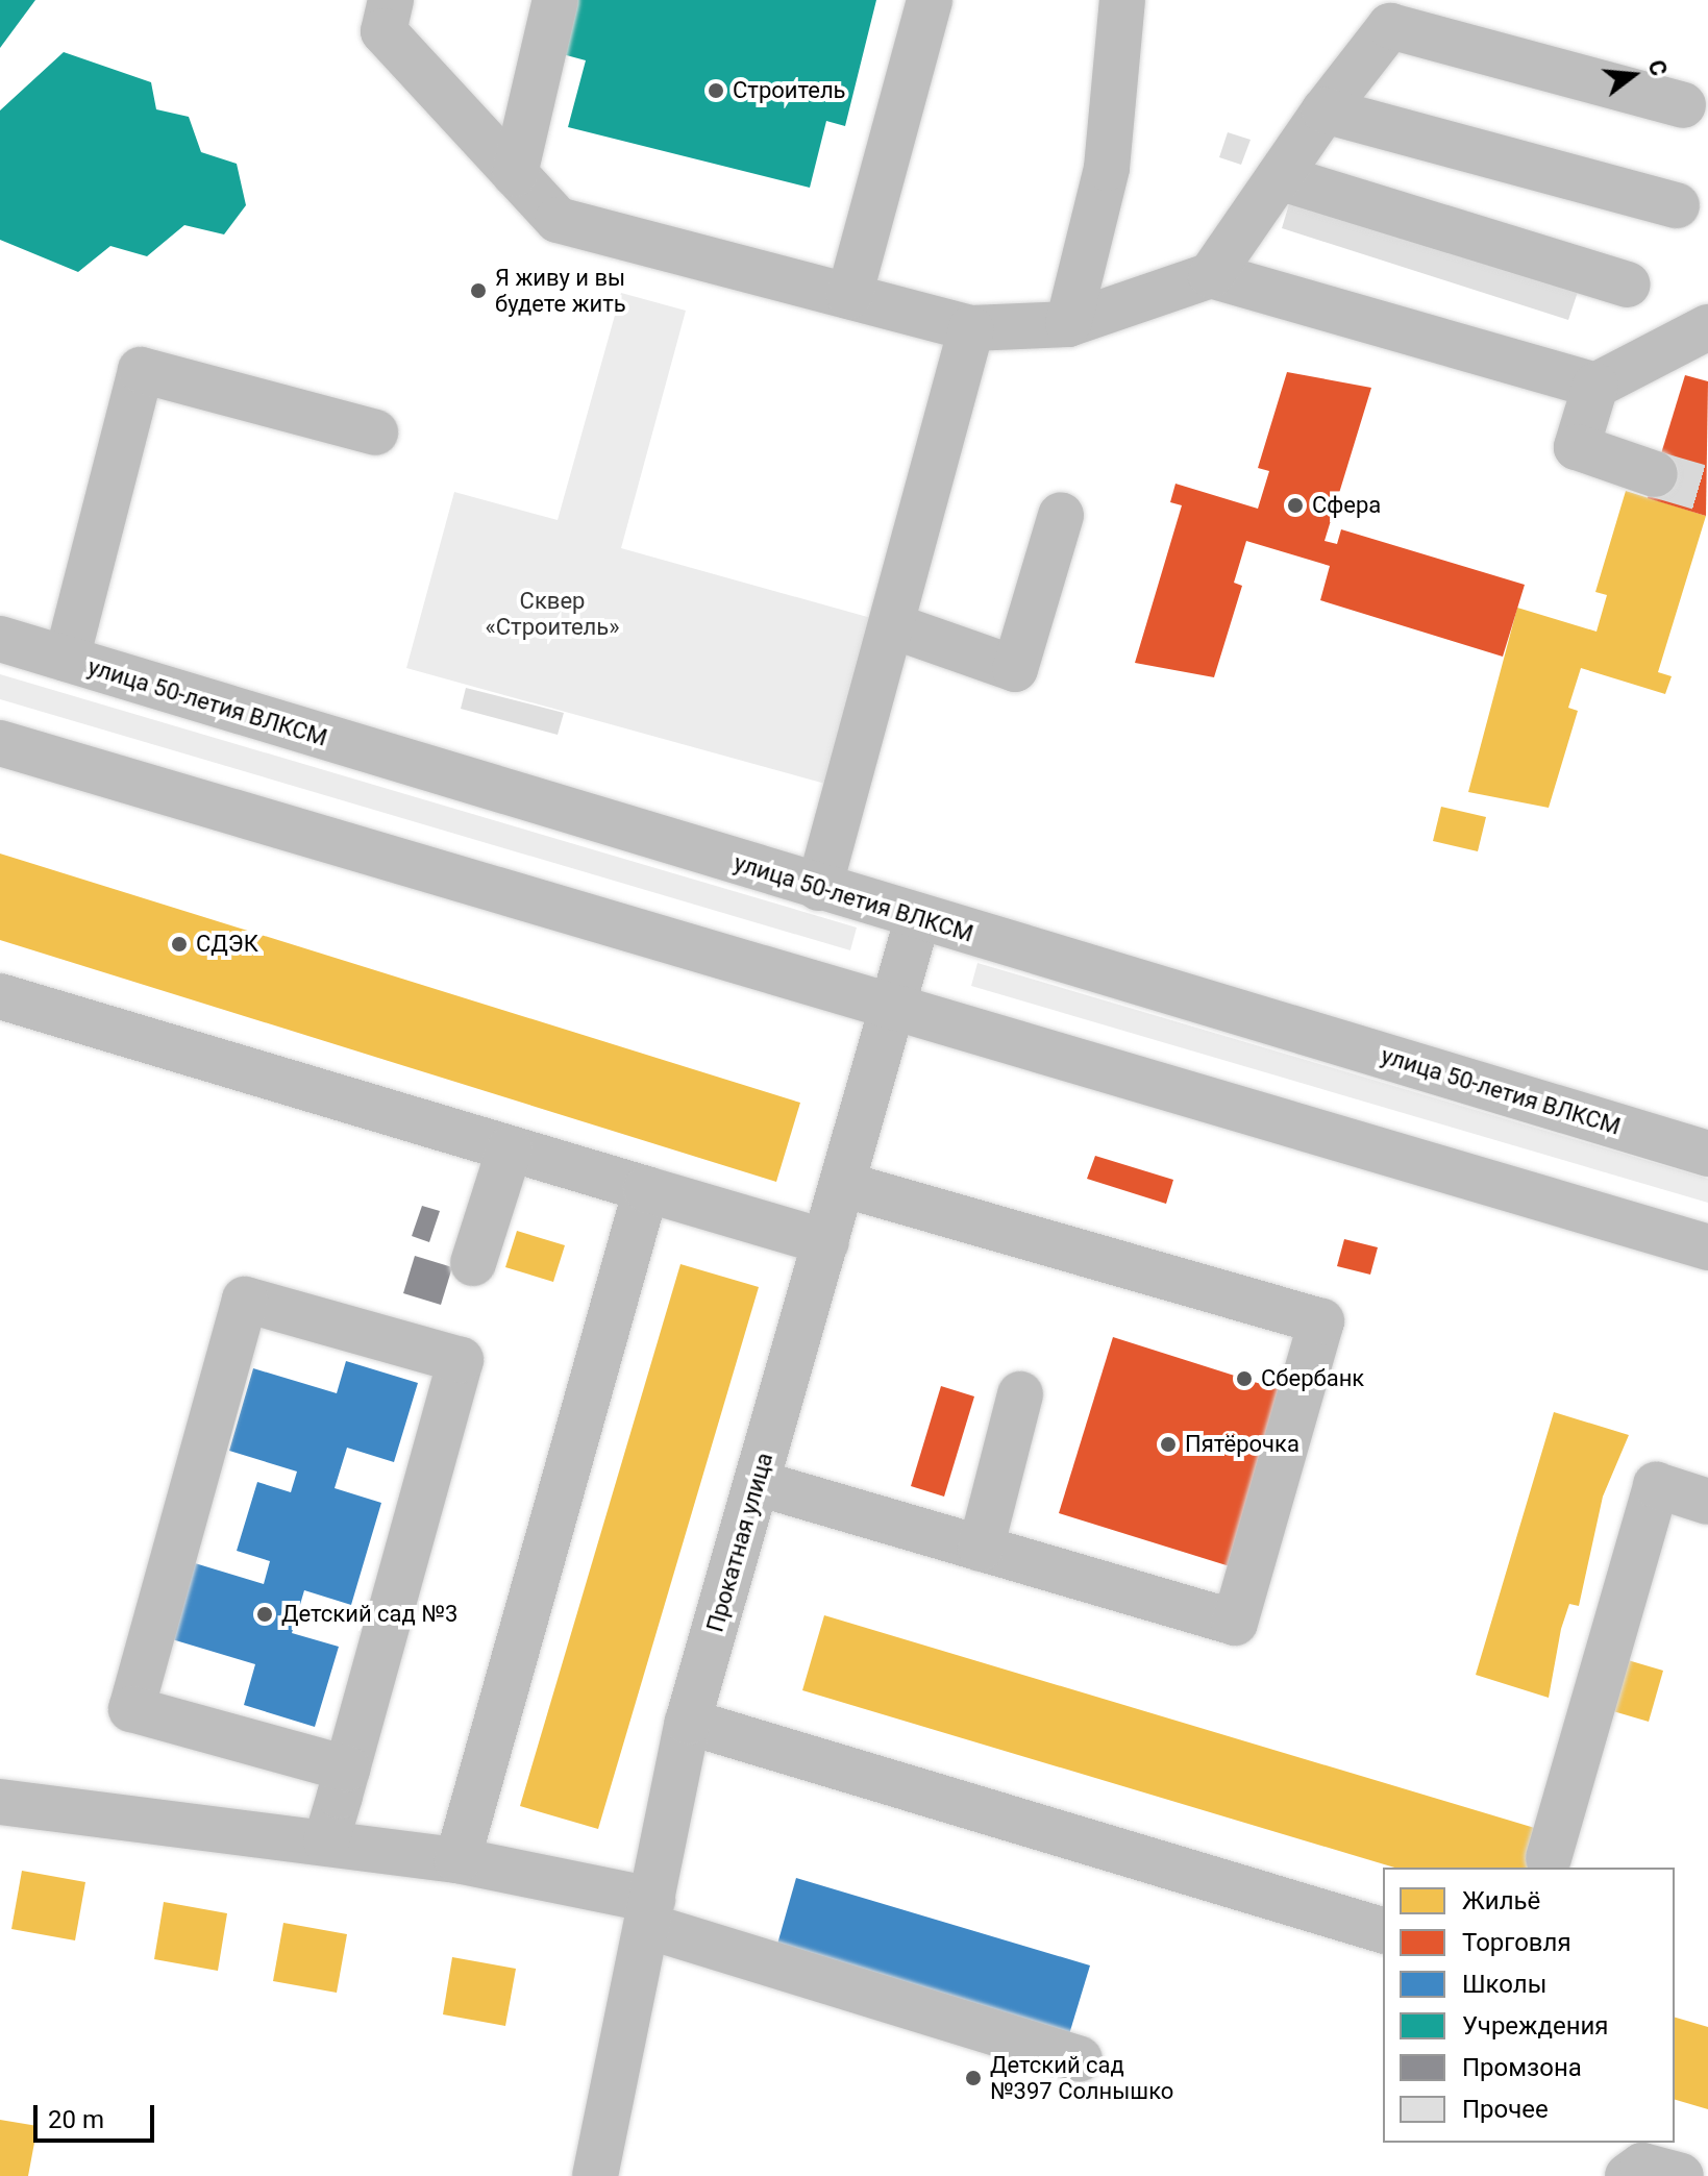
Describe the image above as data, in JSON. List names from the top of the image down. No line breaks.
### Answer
{"streets":{"main road":["улица 50-летия ВЛКСМ","Прокатная улица"]},"crossings":[["улица 50-летия ВЛКСМ","Прокатная улица"]],"parks":["Сквер «Cтроитель»"],"places":["Cтроитель","Я живу и вы будете жить","Сфера","СДЭК","Сбербанк","Пятёрочка","Детский сад №3","Детский сад №397 Солнышко"],"legend":["Жильё","Торговля","Школы","Учреждения","Промзона","Прочее"],"scale_bar":"20 m","north":"right"}
